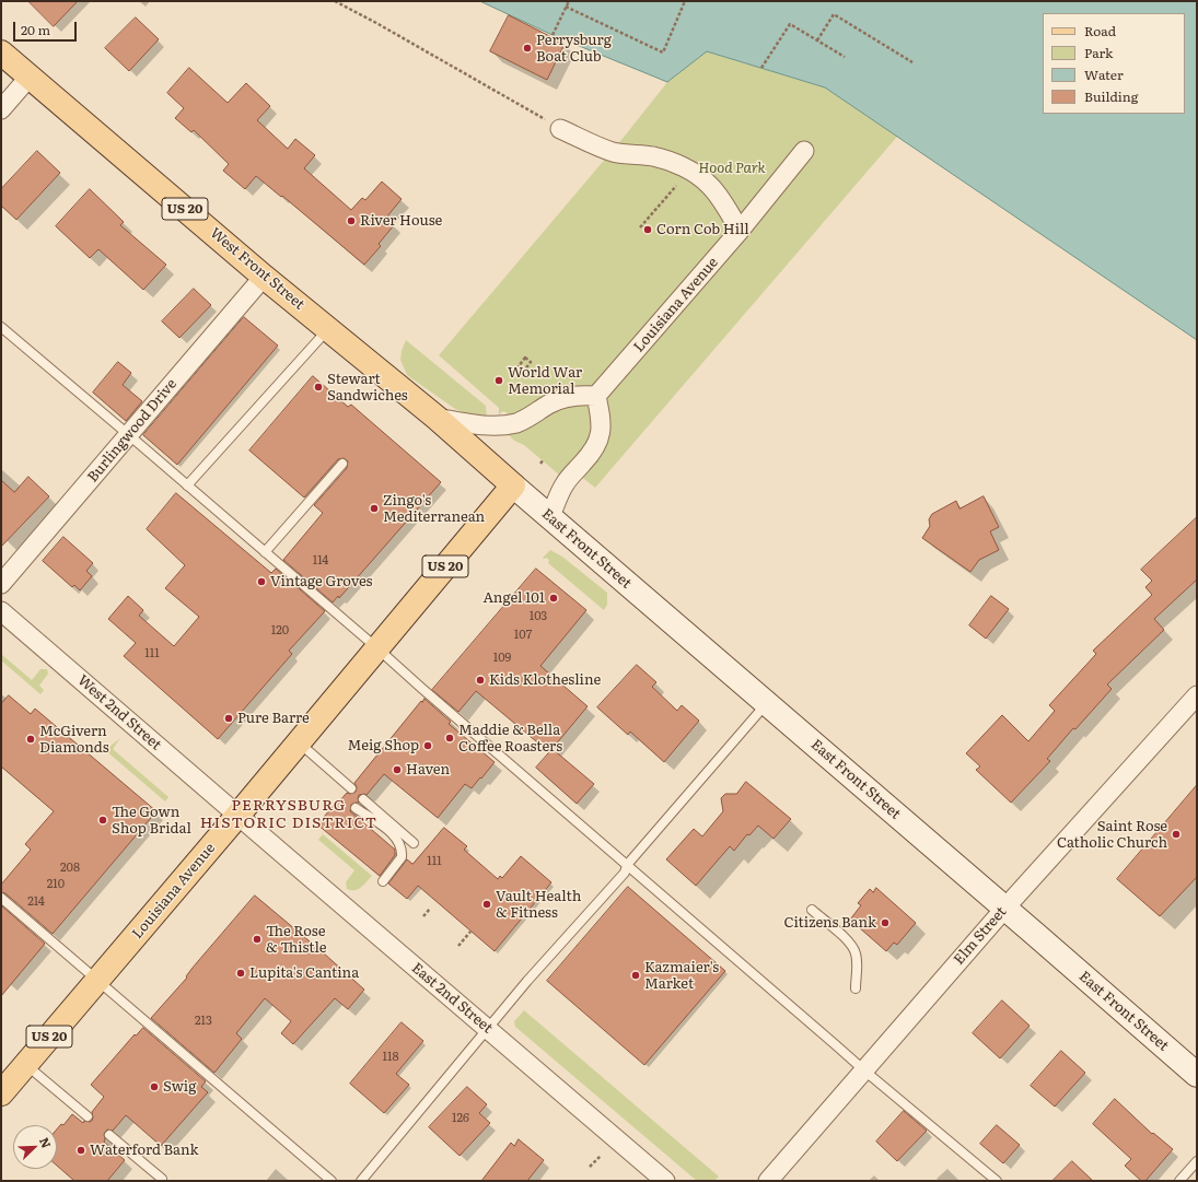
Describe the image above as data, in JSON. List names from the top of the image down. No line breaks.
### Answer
{"streets":{"main road":["US 20","West Front Street","Louisiana Avenue","East Front Street"],"street":["Burlingwood Drive","West 2nd Street","Elm Street","East 2nd Street"]},"crossings":[["West Front Street","Louisiana Avenue"],["West Front Street","Burlingwood Drive"],["West Front Street","East Front Street"],["Louisiana Avenue","East Front Street"],["Louisiana Avenue","West 2nd Street"],["Louisiana Avenue","East 2nd Street"],["East Front Street","Elm Street"],["West 2nd Street","East 2nd Street"]],"districts":["PERRYSBURG HISTORIC DISTRICT"],"parks":["Hood Park"],"places":["Perrysburg Boat Club","River House","Corn Cob Hill","World War Memorial","Stewart Sandwiches","Zingo's Mediterranean","Vintage Groves","Angel 101","Kids Klothesline","Pure Barre","Maddie & Bella Coffee Roasters","McGivern Diamonds","Meig Shop","Haven","The Gown Shop Bridal","Saint Rose Catholic Church","Vault Health & Fitness","Citizens Bank","The Rose & Thistle","Lupita's Cantina","Kazmaier's Market","Swig","Waterford Bank"],"house_numbers":["114","103","120","107","111","109","111","208","210","214","213","118","126"],"legend":["Road","Park","Water","Building"],"scale_bar":"20 m","north":"top right"}
